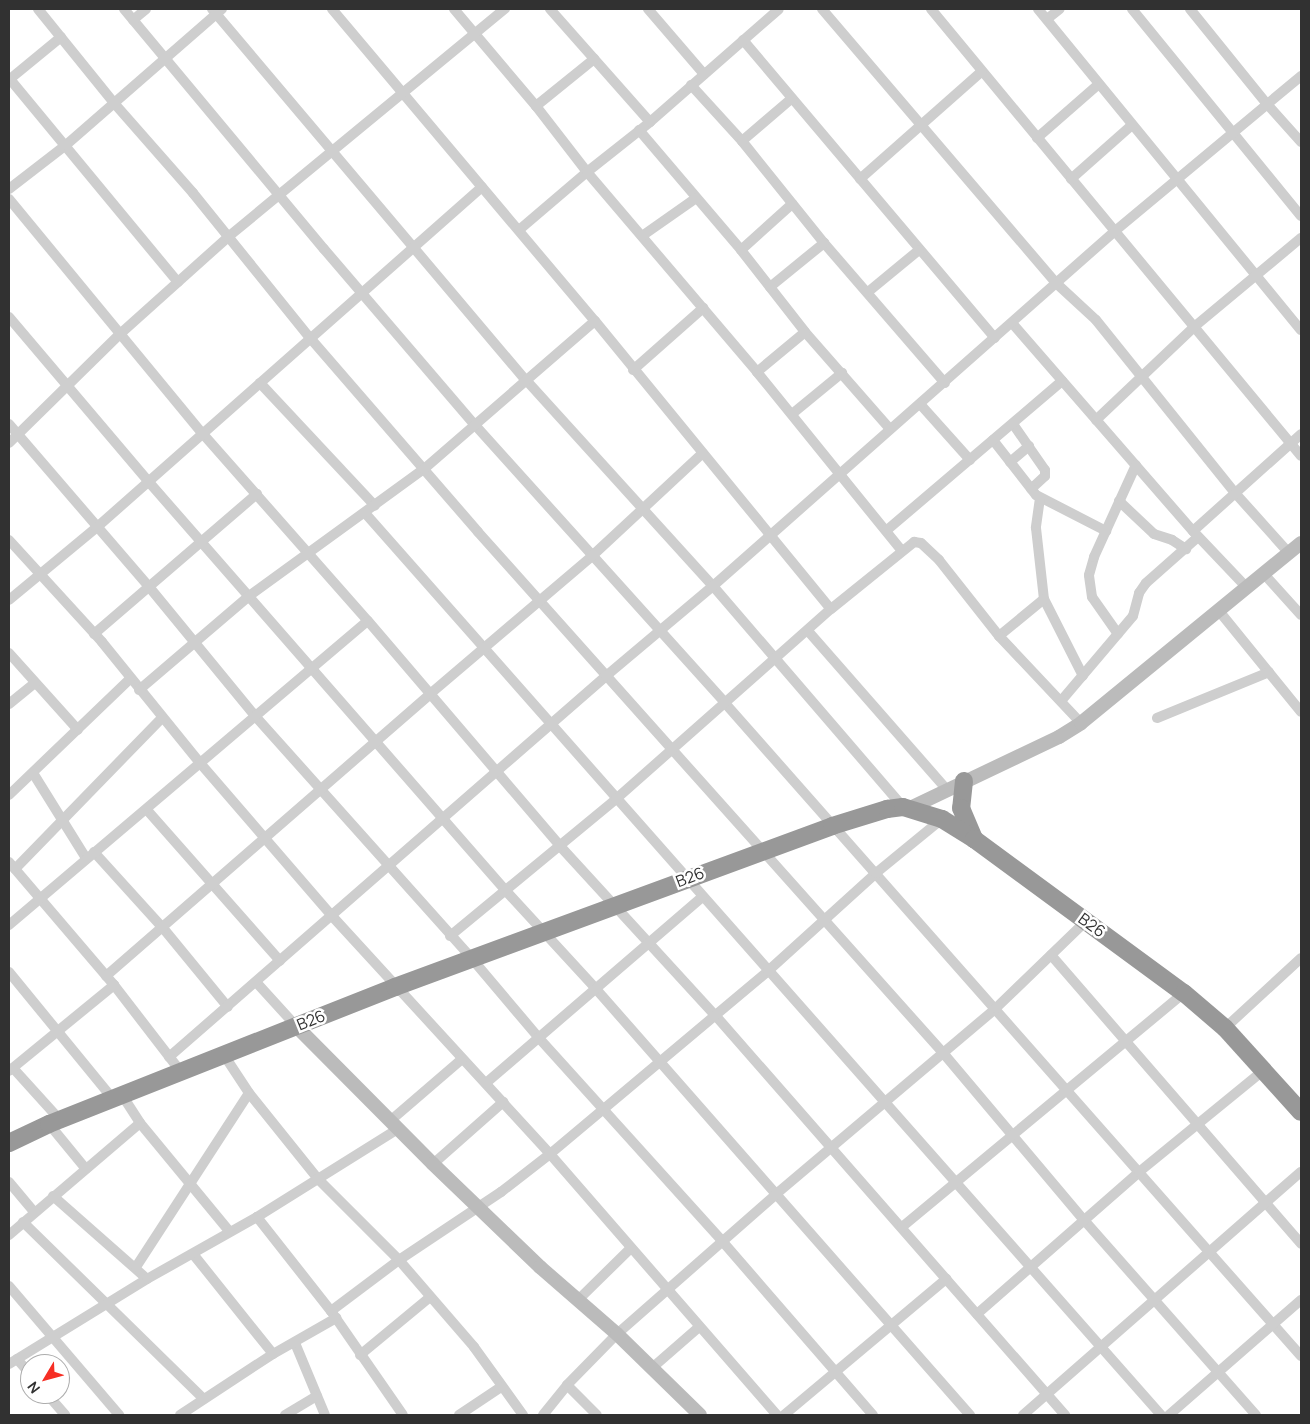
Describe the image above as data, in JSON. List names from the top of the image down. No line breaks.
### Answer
{"streets":{"highway":["B26"]},"north":"bottom left"}
